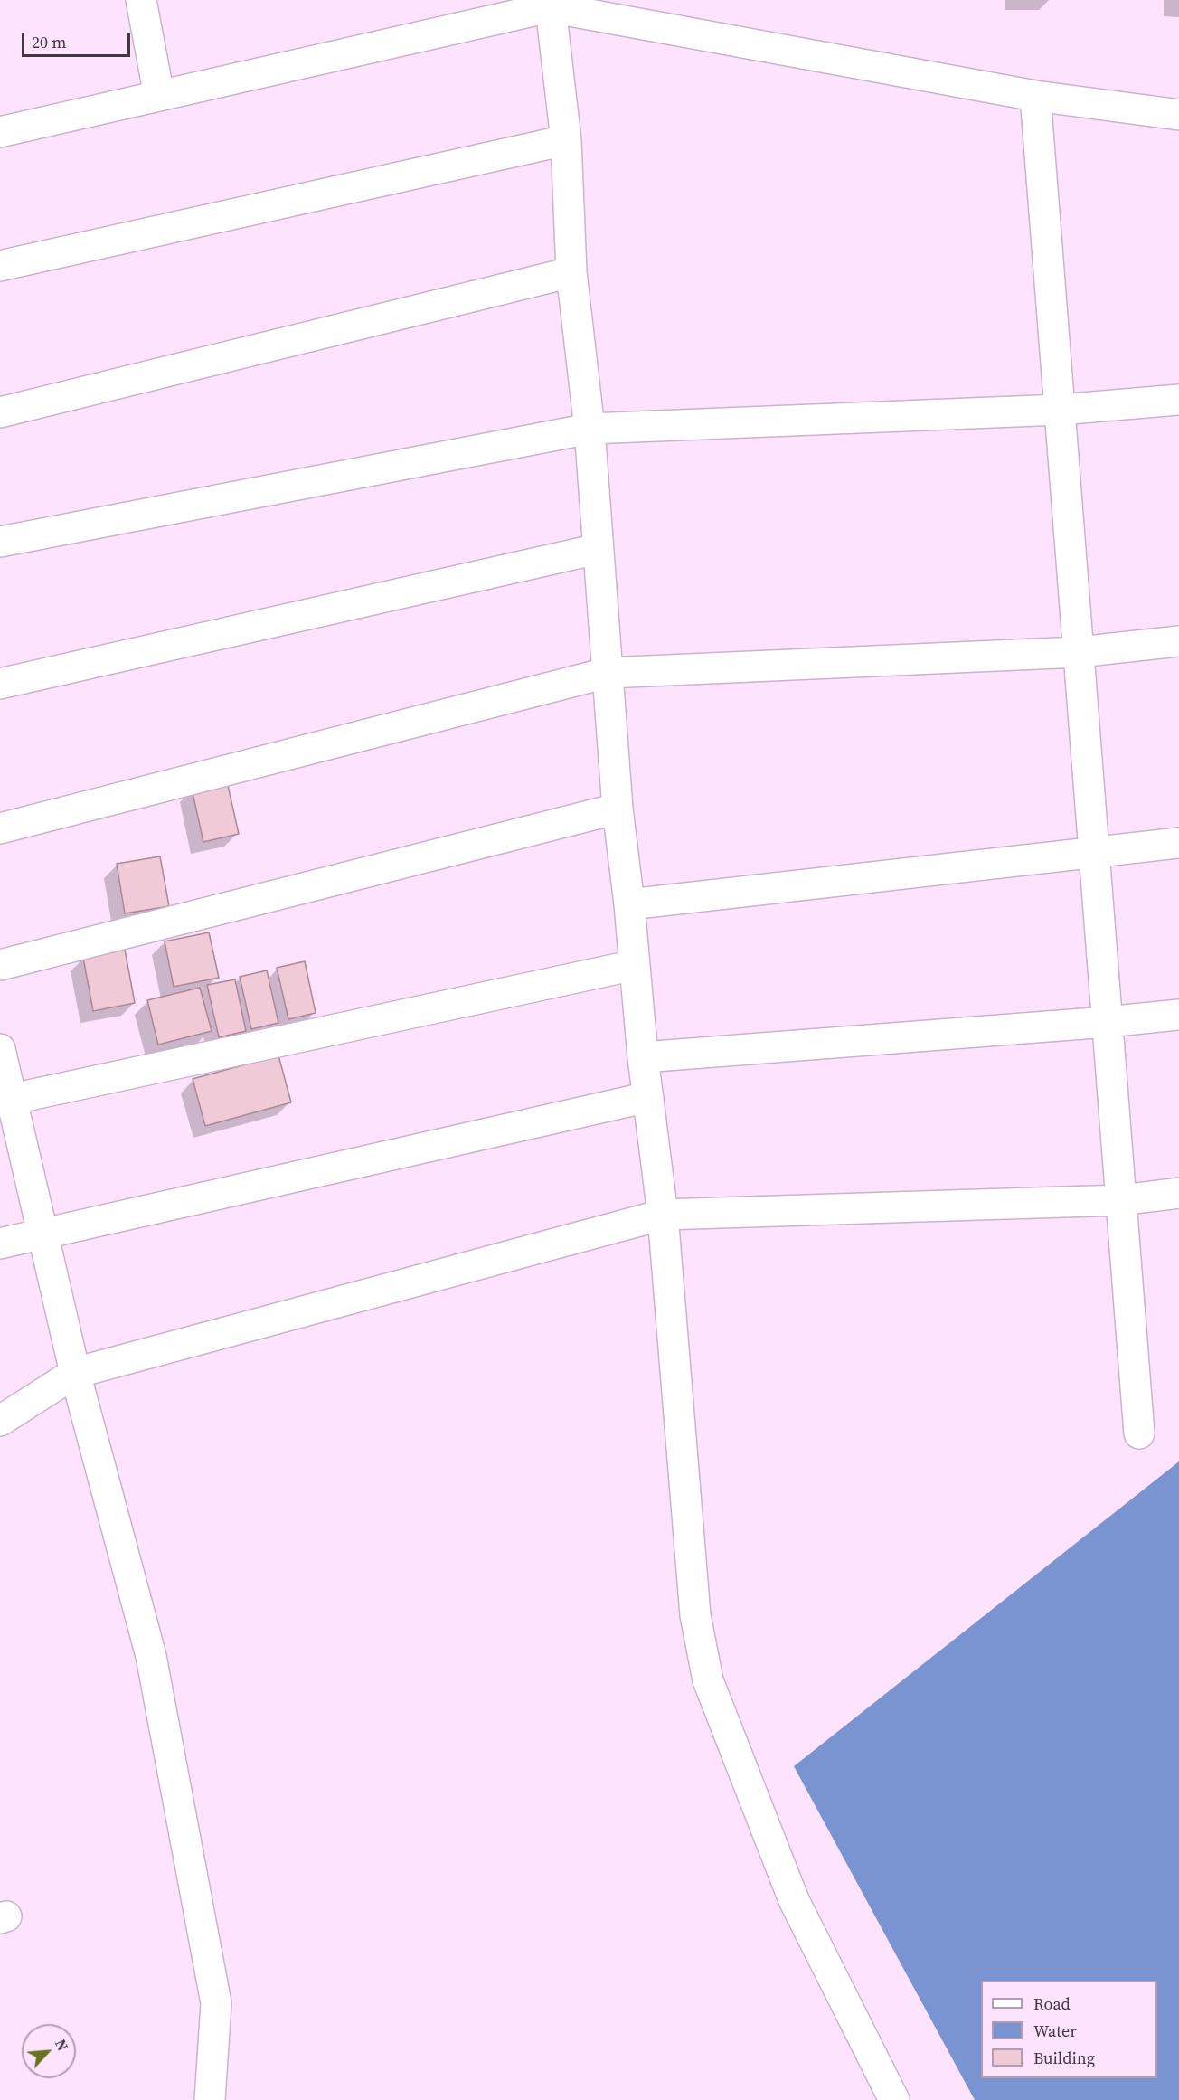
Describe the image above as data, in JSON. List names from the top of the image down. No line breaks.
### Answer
{"legend":["Road","Water","Building"],"scale_bar":"20 m","north":"top right"}
